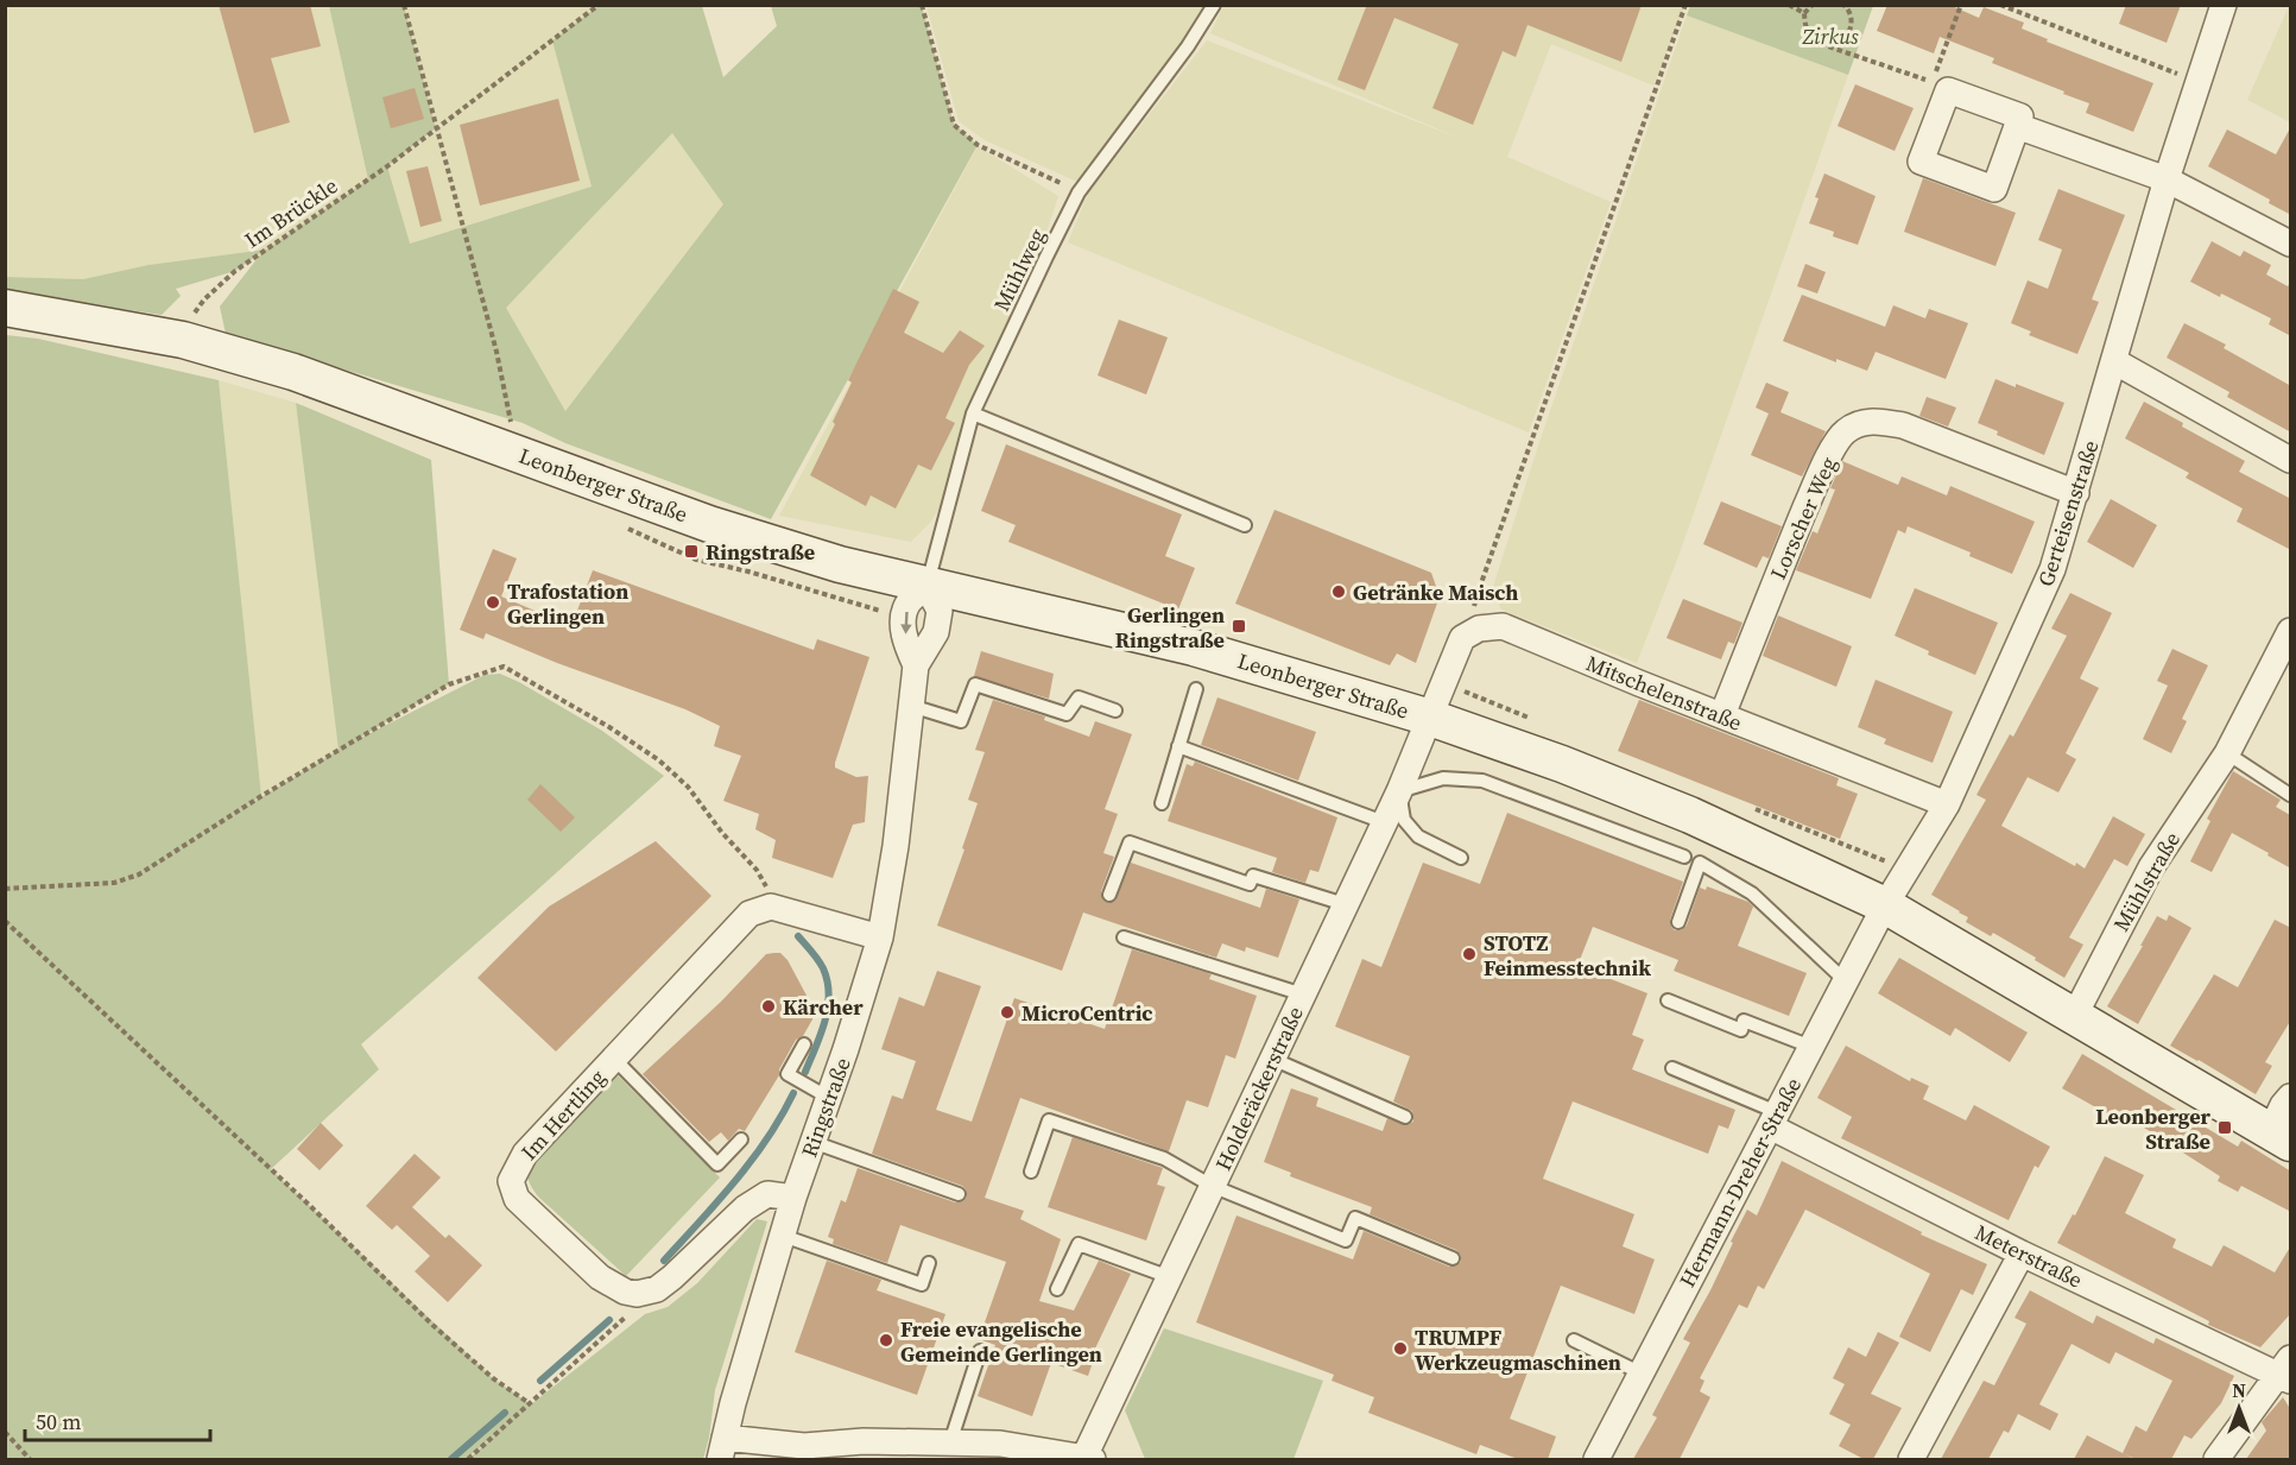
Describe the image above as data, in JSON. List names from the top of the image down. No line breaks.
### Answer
{"streets":{"main road":["Leonberger Straße"],"street":["Gerteisenstraße","Lorscher Weg","Mitschelenstraße","Mühlstraße","Holderäckerstraße","Ringstraße","Im Hertling","Hermann-Dreher-Straße","Meterstraße"],"lane":["Mühlweg"],"path":["Im Brückle"]},"crossings":[["Im Brückle","Leonberger Straße"],["Mühlweg","Leonberger Straße"],["Mühlweg","Ringstraße"],["Leonberger Straße","Gerteisenstraße"],["Leonberger Straße","Mitschelenstraße"],["Leonberger Straße","Mühlstraße"],["Leonberger Straße","Holderäckerstraße"],["Leonberger Straße","Ringstraße"],["Leonberger Straße","Hermann-Dreher-Straße"],["Gerteisenstraße","Lorscher Weg"],["Gerteisenstraße","Mitschelenstraße"],["Gerteisenstraße","Hermann-Dreher-Straße"],["Lorscher Weg","Mitschelenstraße"],["Mitschelenstraße","Holderäckerstraße"],["Hermann-Dreher-Straße","Meterstraße"]],"parks":["Zirkus"],"places":{"transit":["Ringstraße","Gerlingen Ringstraße","Leonberger Straße"],"other":["Getränke Maisch","Trafostation Gerlingen","STOTZ Feinmesstechnik","Kärcher","MicroCentric","Freie evangelische Gemeinde Gerlingen","TRUMPF Werkzeugmaschinen"]},"scale_bar":"50 m","north":"top"}
